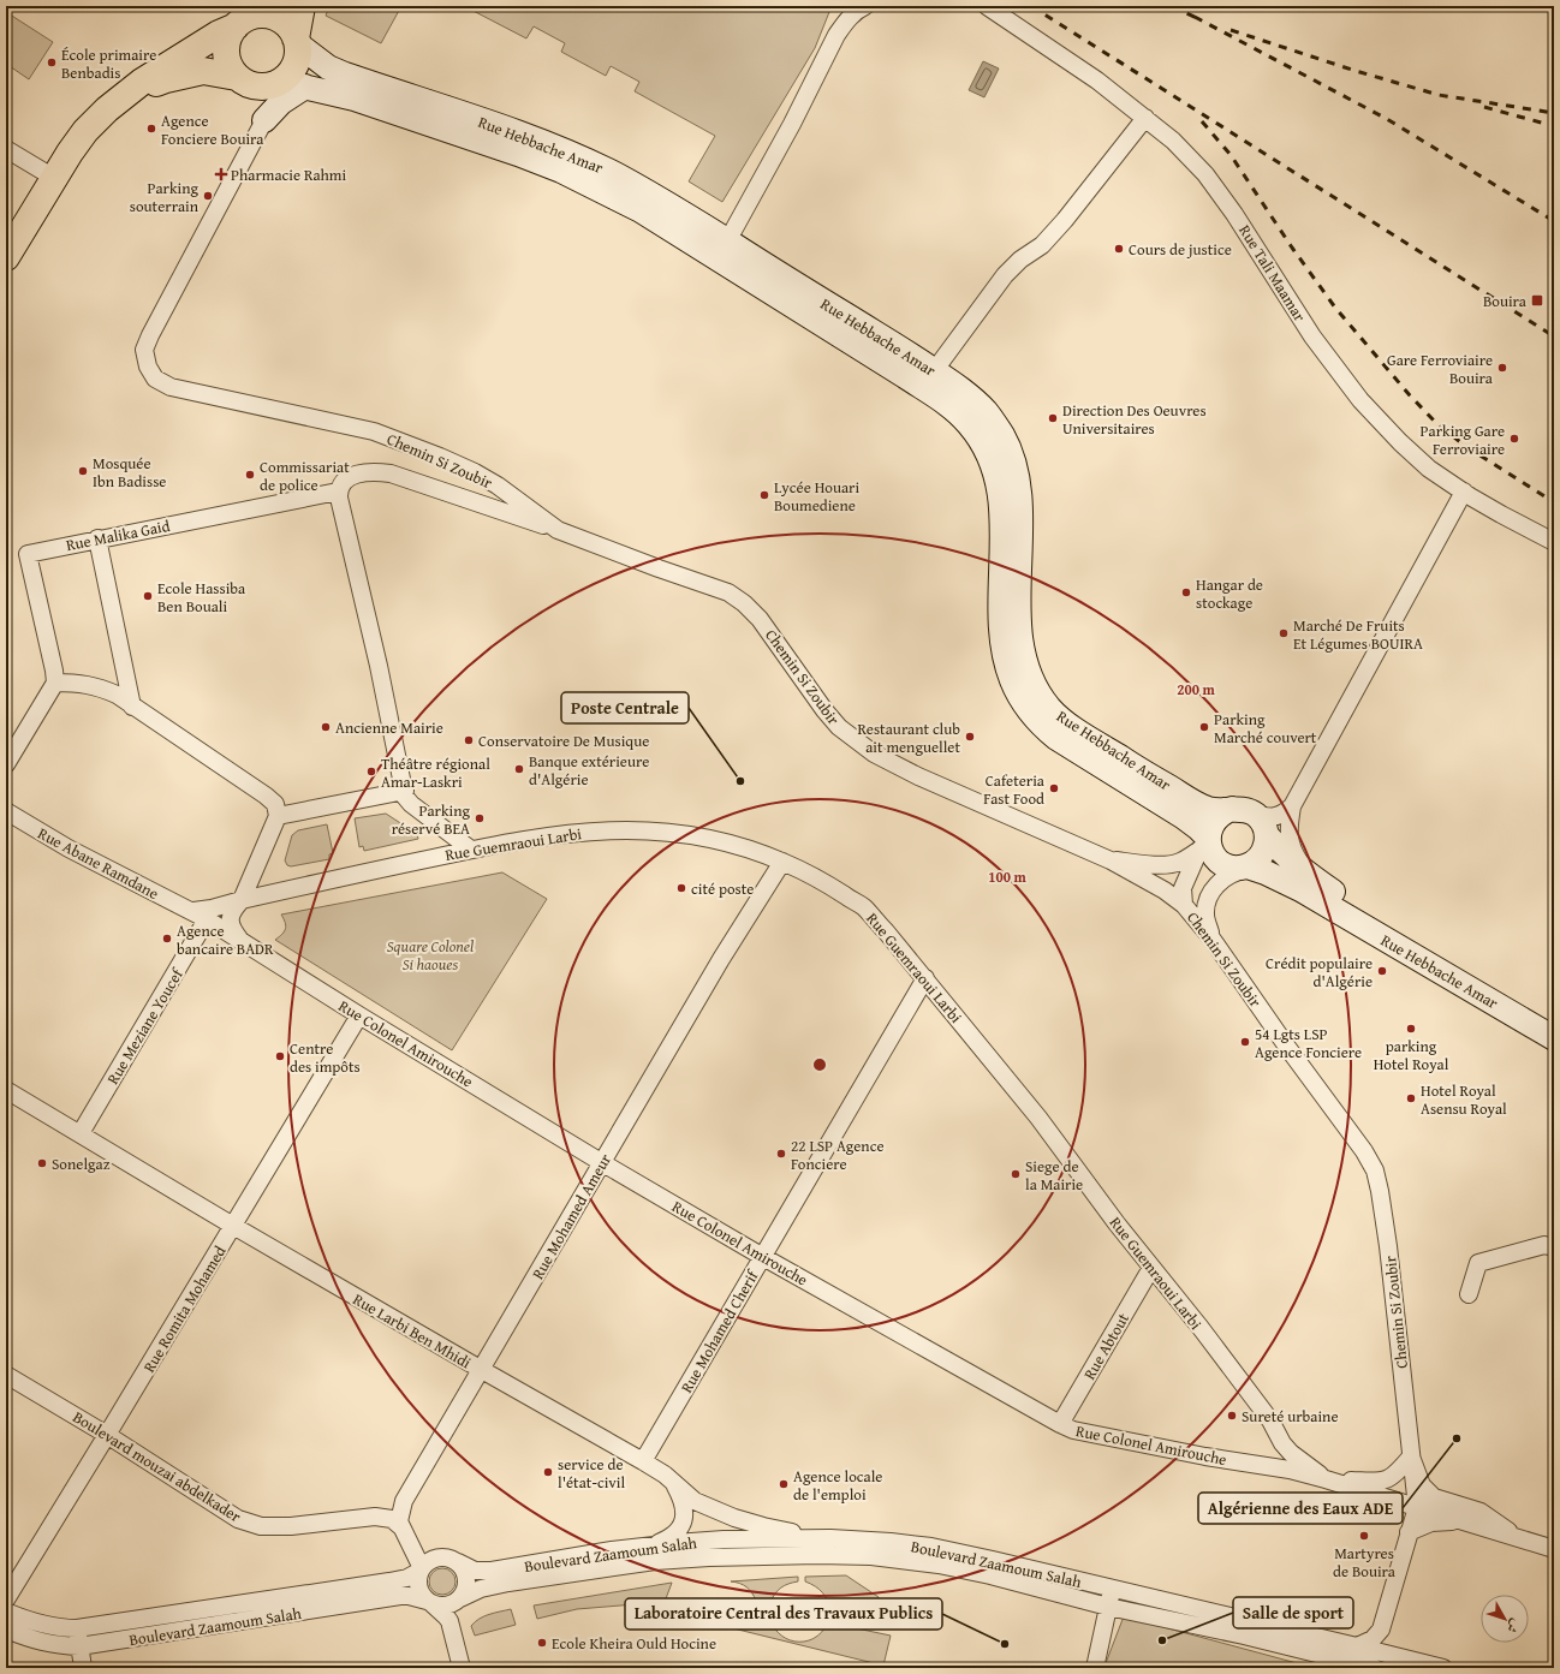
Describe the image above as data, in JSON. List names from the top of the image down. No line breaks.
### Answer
{"streets":{"main road":["Rue Hebbache Amar"],"street":["Rue Tali Maamar","Chemin Si Zoubir","Rue Malika Gaid","Rue Guemraoui Larbi","Rue Abane Ramdane","Rue Meziane Youcef","Rue Colonel Amirouche","Rue Mohamed Ameur","Rue Romita Mohamed","Rue Larbi Ben Mhidi","Rue Mohamed Cherif","Rue Abtout","Boulevard mouzai abdelkader","Boulevard Zaamoum Salah"]},"crossings":[["Rue Guemraoui Larbi","Rue Abane Ramdane"],["Rue Guemraoui Larbi","Rue Meziane Youcef"],["Rue Guemraoui Larbi","Rue Colonel Amirouche"],["Rue Guemraoui Larbi","Rue Mohamed Ameur"],["Rue Guemraoui Larbi","Rue Mohamed Cherif"],["Rue Guemraoui Larbi","Rue Abtout"],["Rue Abane Ramdane","Rue Meziane Youcef"],["Rue Abane Ramdane","Rue Colonel Amirouche"],["Rue Meziane Youcef","Rue Colonel Amirouche"],["Rue Meziane Youcef","Rue Larbi Ben Mhidi"],["Rue Colonel Amirouche","Rue Mohamed Ameur"],["Rue Colonel Amirouche","Rue Romita Mohamed"],["Rue Colonel Amirouche","Rue Mohamed Cherif"],["Rue Colonel Amirouche","Rue Abtout"],["Rue Mohamed Ameur","Rue Larbi Ben Mhidi"],["Rue Mohamed Ameur","Boulevard mouzai abdelkader"],["Rue Romita Mohamed","Rue Larbi Ben Mhidi"],["Rue Romita Mohamed","Boulevard mouzai abdelkader"],["Rue Larbi Ben Mhidi","Rue Mohamed Cherif"],["Rue Larbi Ben Mhidi","Boulevard Zaamoum Salah"]],"parks":["Square Colonel Si haoues"],"places":{"other":["École primaire Benbadis","Agence Fonciere Bouira","Parking souterrain","Cours de justice","Gare Ferroviaire Bouira","Direction Des Oeuvres Universitaires","Parking Gare Ferroviaire","Mosquée Ibn Badisse","Commissariat de police","Lycée Houari Boumediene","Hangar de stockage","Ecole Hassiba Ben Bouali","Marché De Fruits Et Légumes BOUIRA","Ancienne Mairie","Parking Marché couvert","Restaurant club ait menguellet","Conservatoire De Musique","Banque extérieure d'Algérie","Théâtre régional Amar-Laskri","Poste Centrale","Cafeteria Fast Food","Parking réservé BEA","cité poste","Agence bancaire BADR","Crédit populaire d'Algérie","parking Hotel Royal","54 Lgts LSP Agence Fonciere","Centre des impôts","Hotel Royal Asensu Royal","22 LSP Agence Fonciere","Sonelgaz","Siege de la Mairie","Sureté urbaine","Algérienne des Eaux ADE","service de l'état-civil","Agence locale de l'emploi","Martyres de Bouira","Salle de sport","Ecole Kheira Ould Hocine","Laboratoire Central des Travaux Publics"],"health":["Pharmacie Rahmi"],"transit":["Bouira"]},"north":"bottom right","rings":["200 m","100 m"]}
